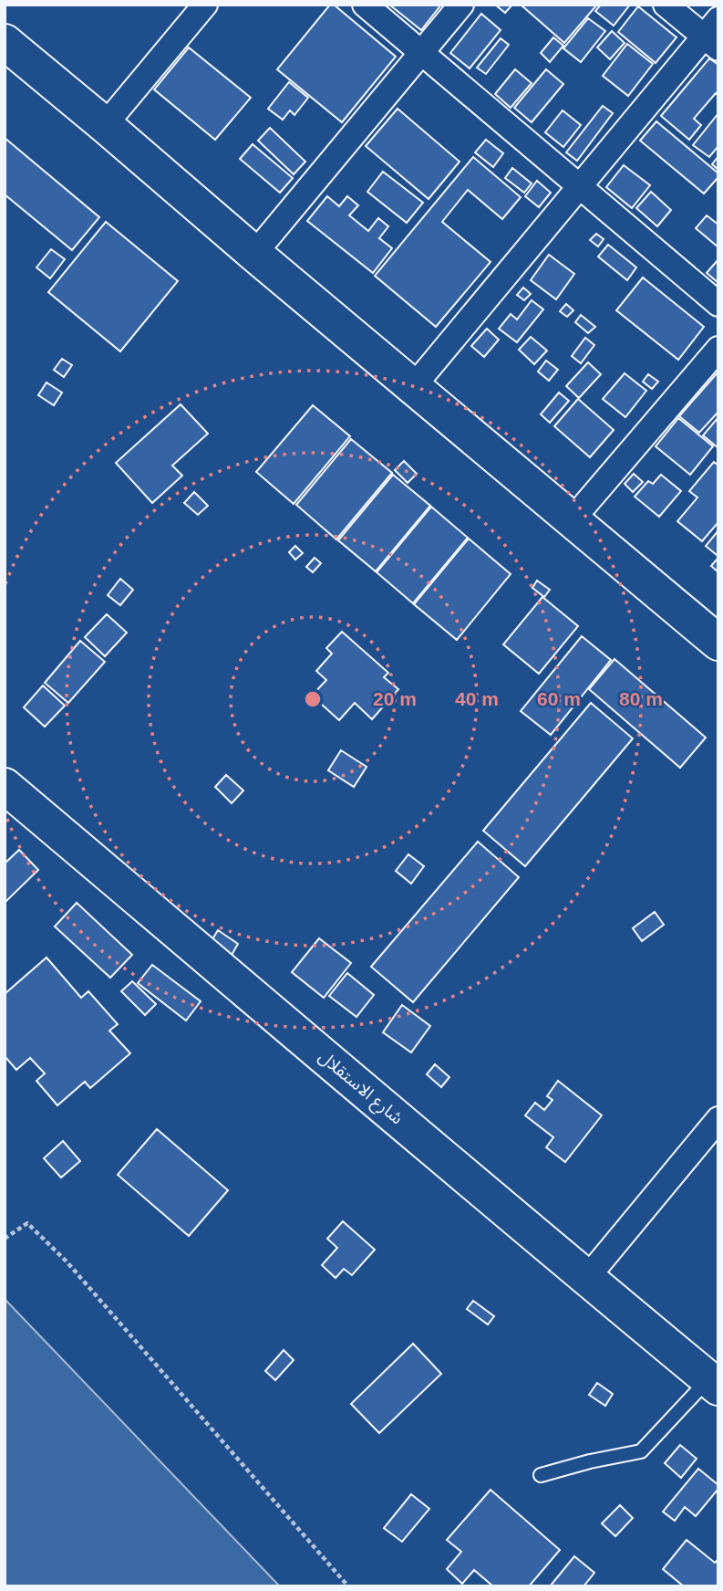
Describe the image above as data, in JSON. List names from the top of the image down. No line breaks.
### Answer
{"streets":{"main road":["شارع الاستقلال"]},"rings":["20 m","40 m","60 m","80 m"]}
